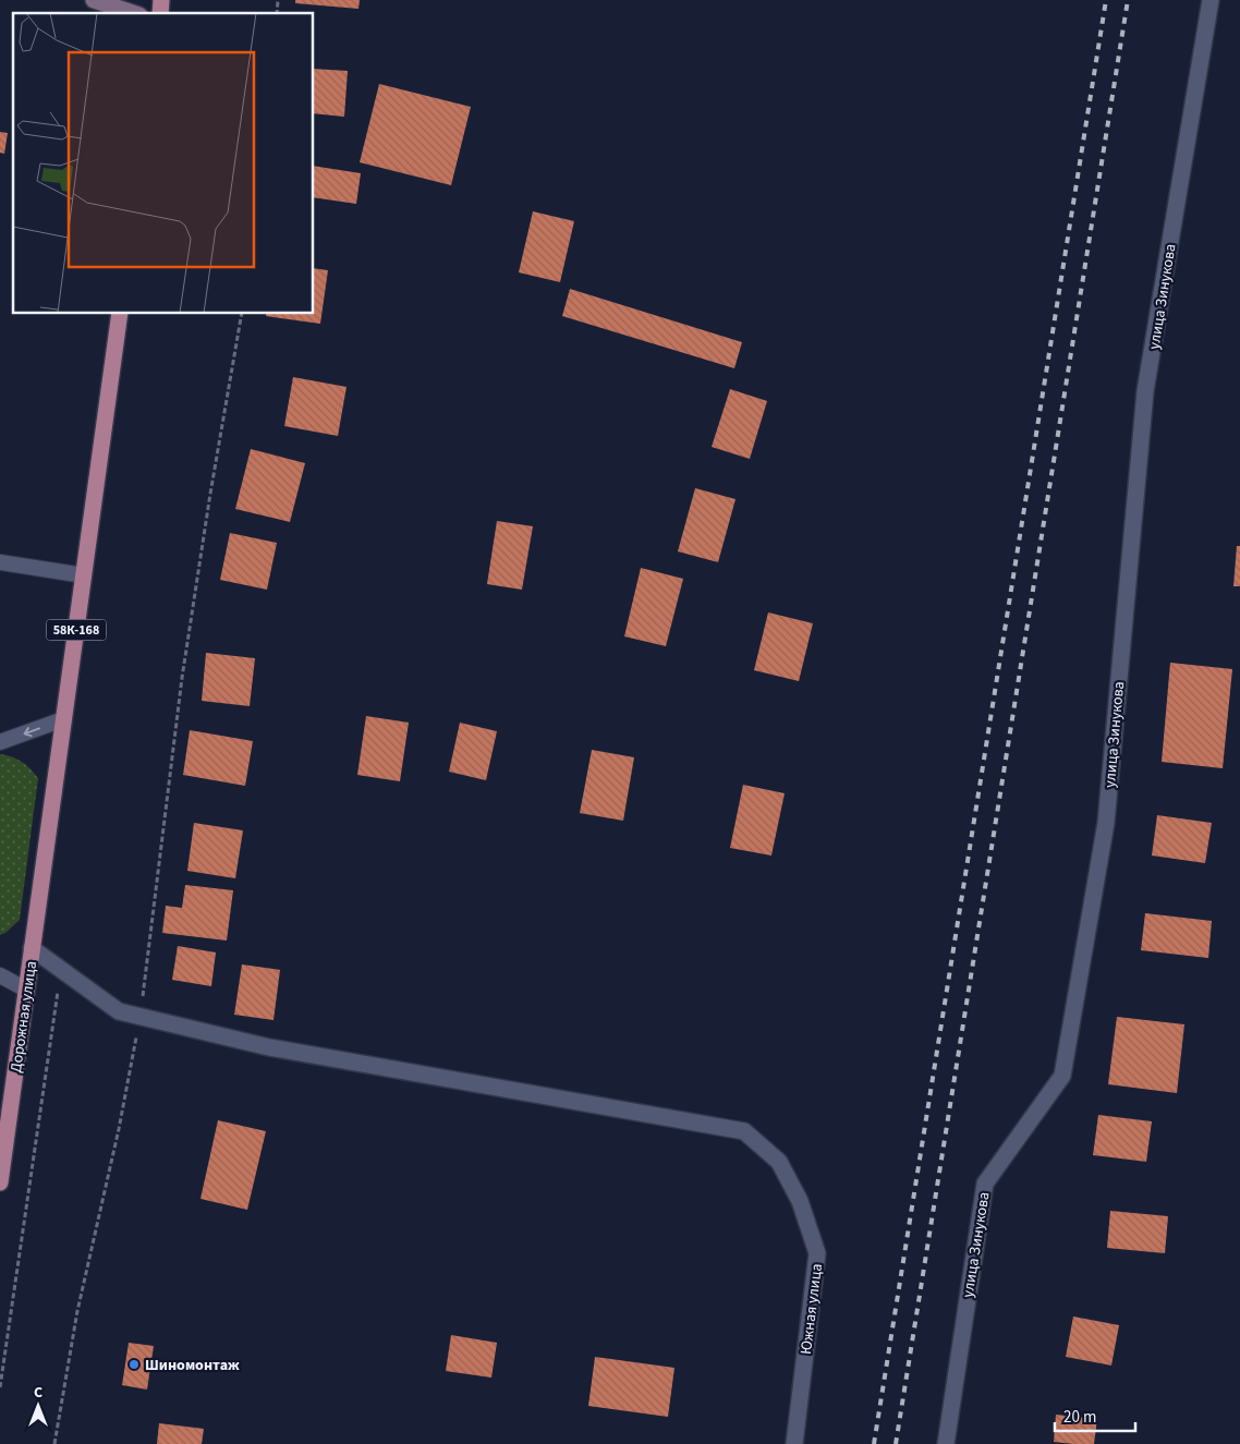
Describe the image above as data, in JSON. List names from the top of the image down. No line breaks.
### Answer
{"streets":{"main road":["58К-168","Дорожная улица"],"street":["улица Зинукова","Южная улица"]},"crossings":[["58К-168","Дорожная улица"]],"places":["Шиномонтаж"],"scale_bar":"20 m","north":"top"}
